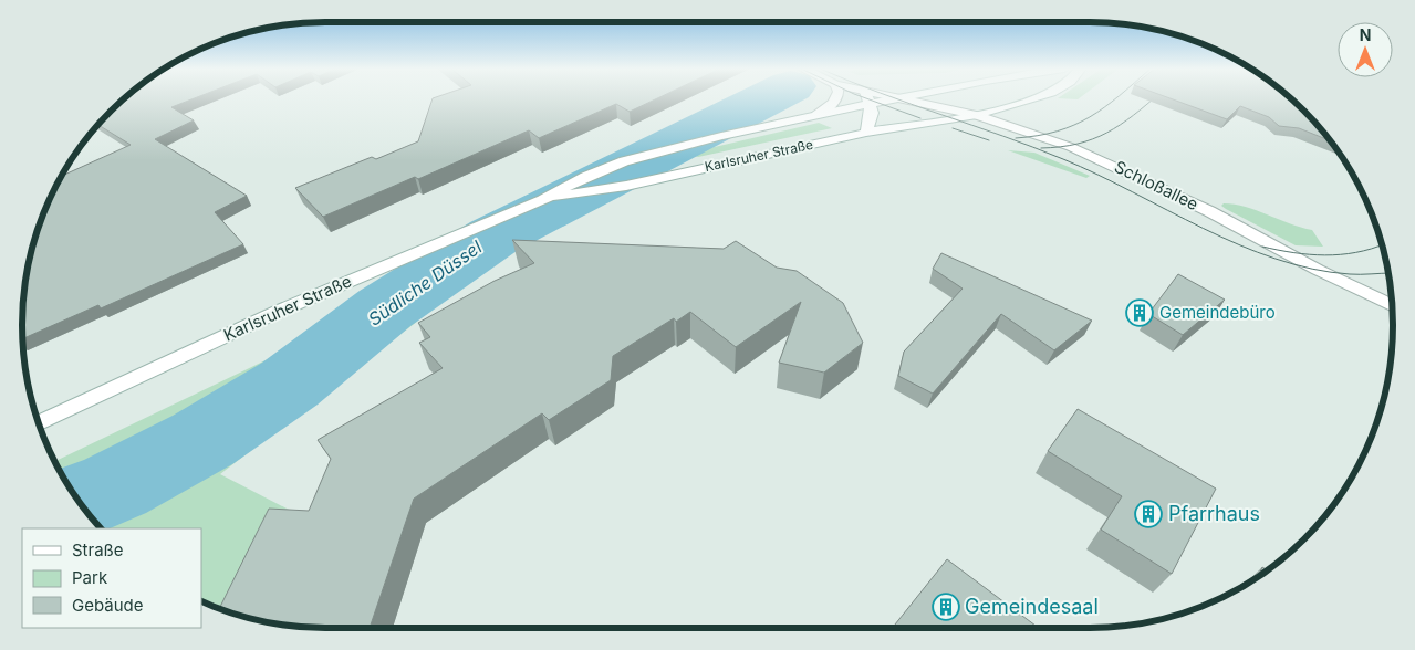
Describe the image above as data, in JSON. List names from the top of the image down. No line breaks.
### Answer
{"streets":{"main road":["Karlsruher Straße","Schloßallee"]},"crossings":[["Karlsruher Straße","Schloßallee"]],"water":["Südliche Düssel"],"places":{"building":["Gemeindebüro","Pfarrhaus","Gemeindesaal"]},"legend":["Straße","Park","Gebäude"],"north":"top"}
